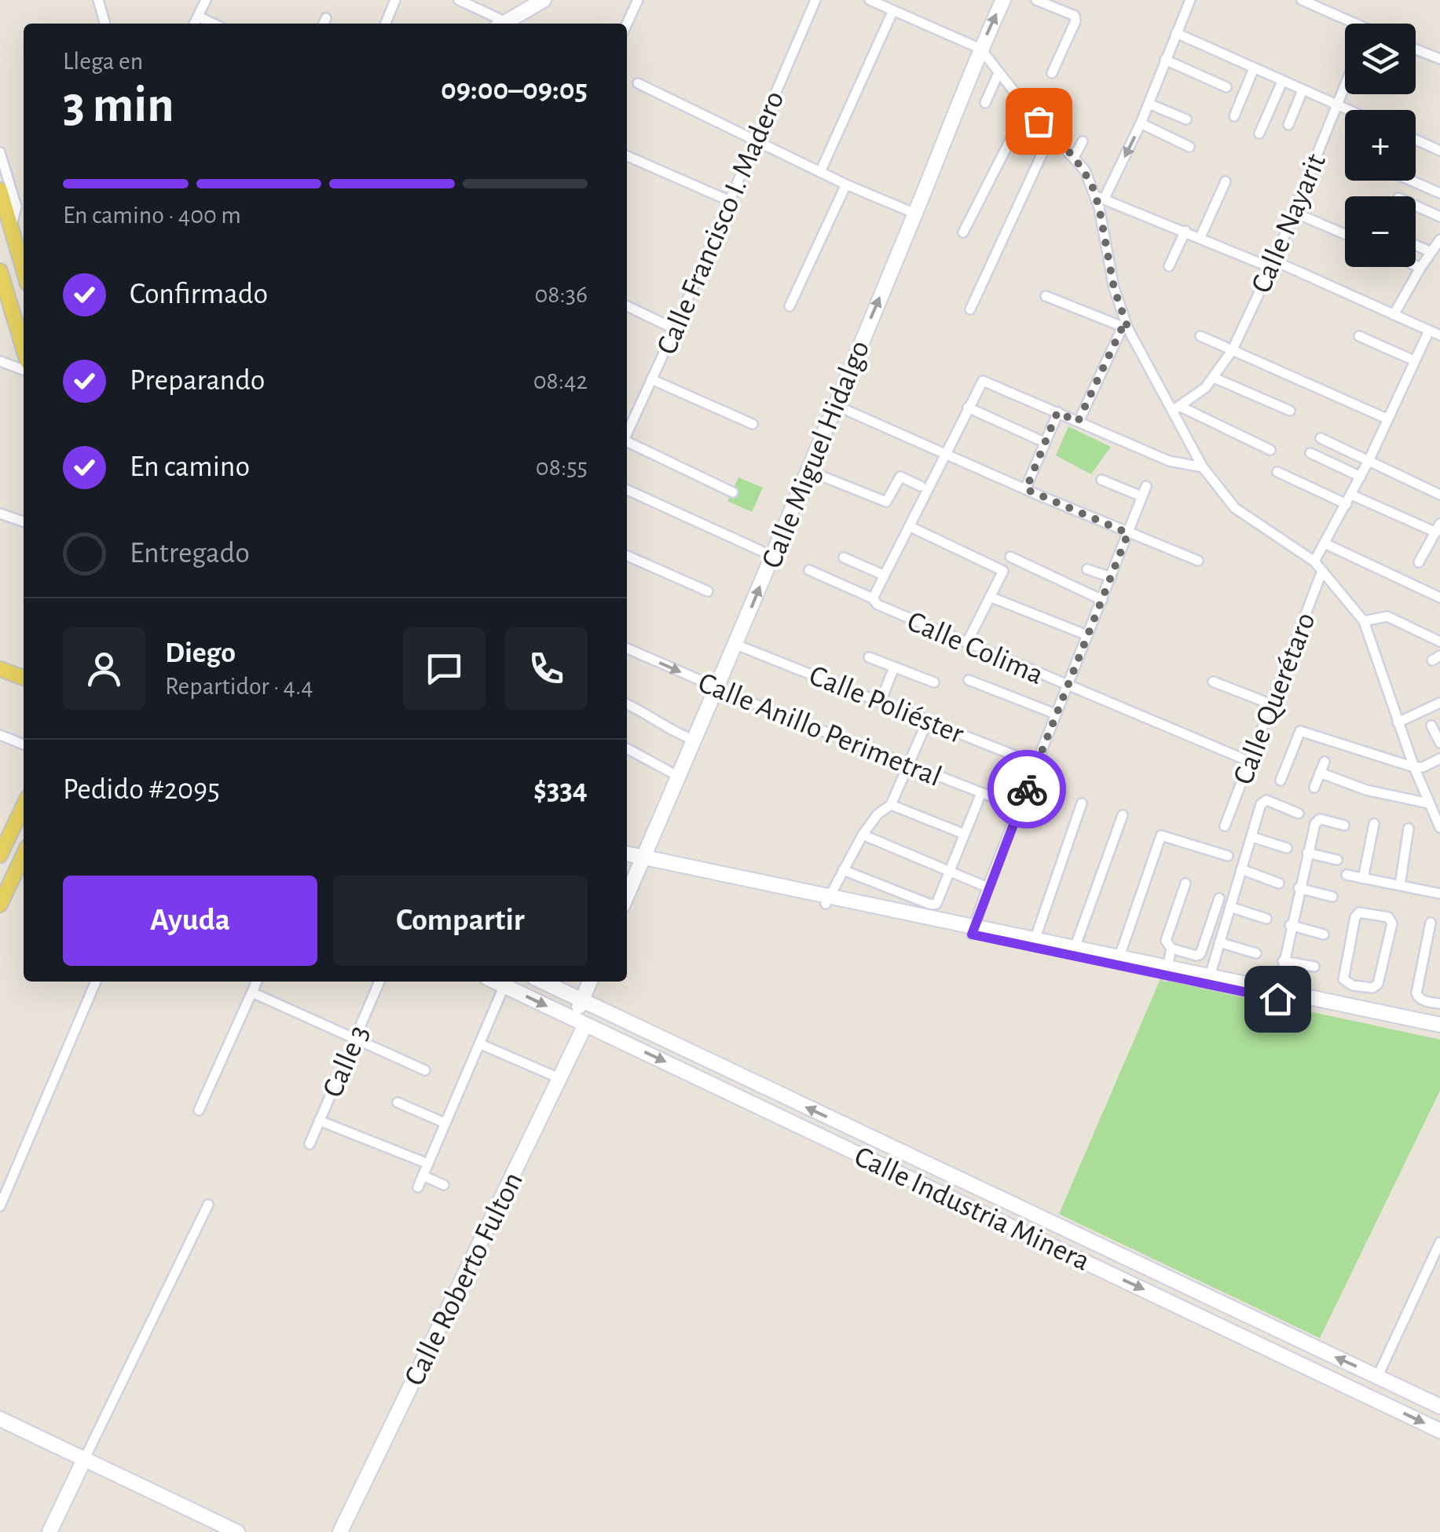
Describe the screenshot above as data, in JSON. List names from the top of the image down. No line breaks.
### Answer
{"streets":{"main road":["Calle Miguel Hidalgo","Calle Industria Minera","Calle Roberto Fulton"],"street":["Calle Francisco I. Madero","Calle Nayarit","Calle Colima","Calle Querétaro","Calle Poliéster","Calle Anillo Perimetral","Calle 3"]},"crossings":[["Calle Miguel Hidalgo","Calle Poliéster"],["Calle Miguel Hidalgo","Calle Anillo Perimetral"],["Calle Colima","Calle Querétaro"],["Calle Industria Minera","Calle Roberto Fulton"]],"one_way":["Calle Miguel Hidalgo"],"page":{"map_buttons":["+","−"],"heading":["3 min","Llega en","09:00–09:05"],"panel":["Diego","Repartidor · 4.4","Pedido #2095","$334"],"bar":"En camino · 400 m","list":[["Confirmado","08:36"],["Preparando","08:42"],["En camino","08:55"],"Entregado"],"buttons":["Ayuda","Compartir"]}}
